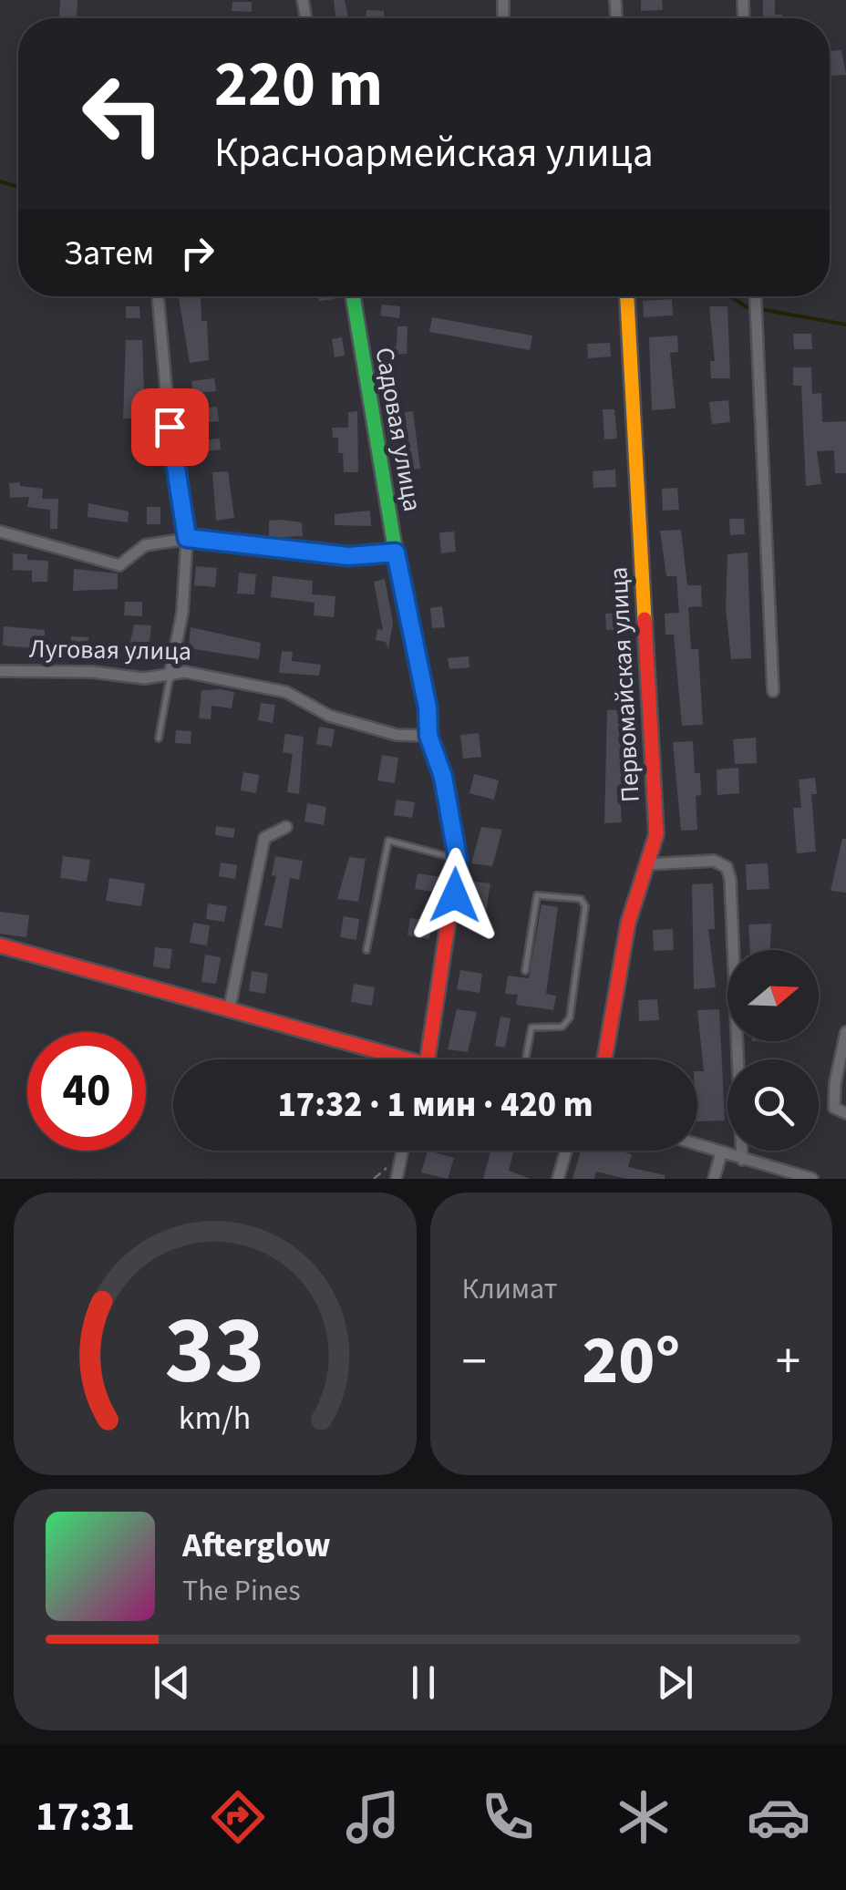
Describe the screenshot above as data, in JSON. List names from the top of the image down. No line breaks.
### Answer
{"streets":{"street":["Садовая улица","Луговая улица","Первомайская улица"]},"crossings":[["Садовая улица","Луговая улица"]],"north":"right","page":{"turn":["220 m","Красноармейская улица"],"then":"Затем","limit":"40","trip":"17:32 · 1 мин · 420 m","tile":"Климат","heat":["−","20°","+"],"song":["Afterglow","The Pines"],"tabs":"17:31","gauge":["33","km/h"]}}
